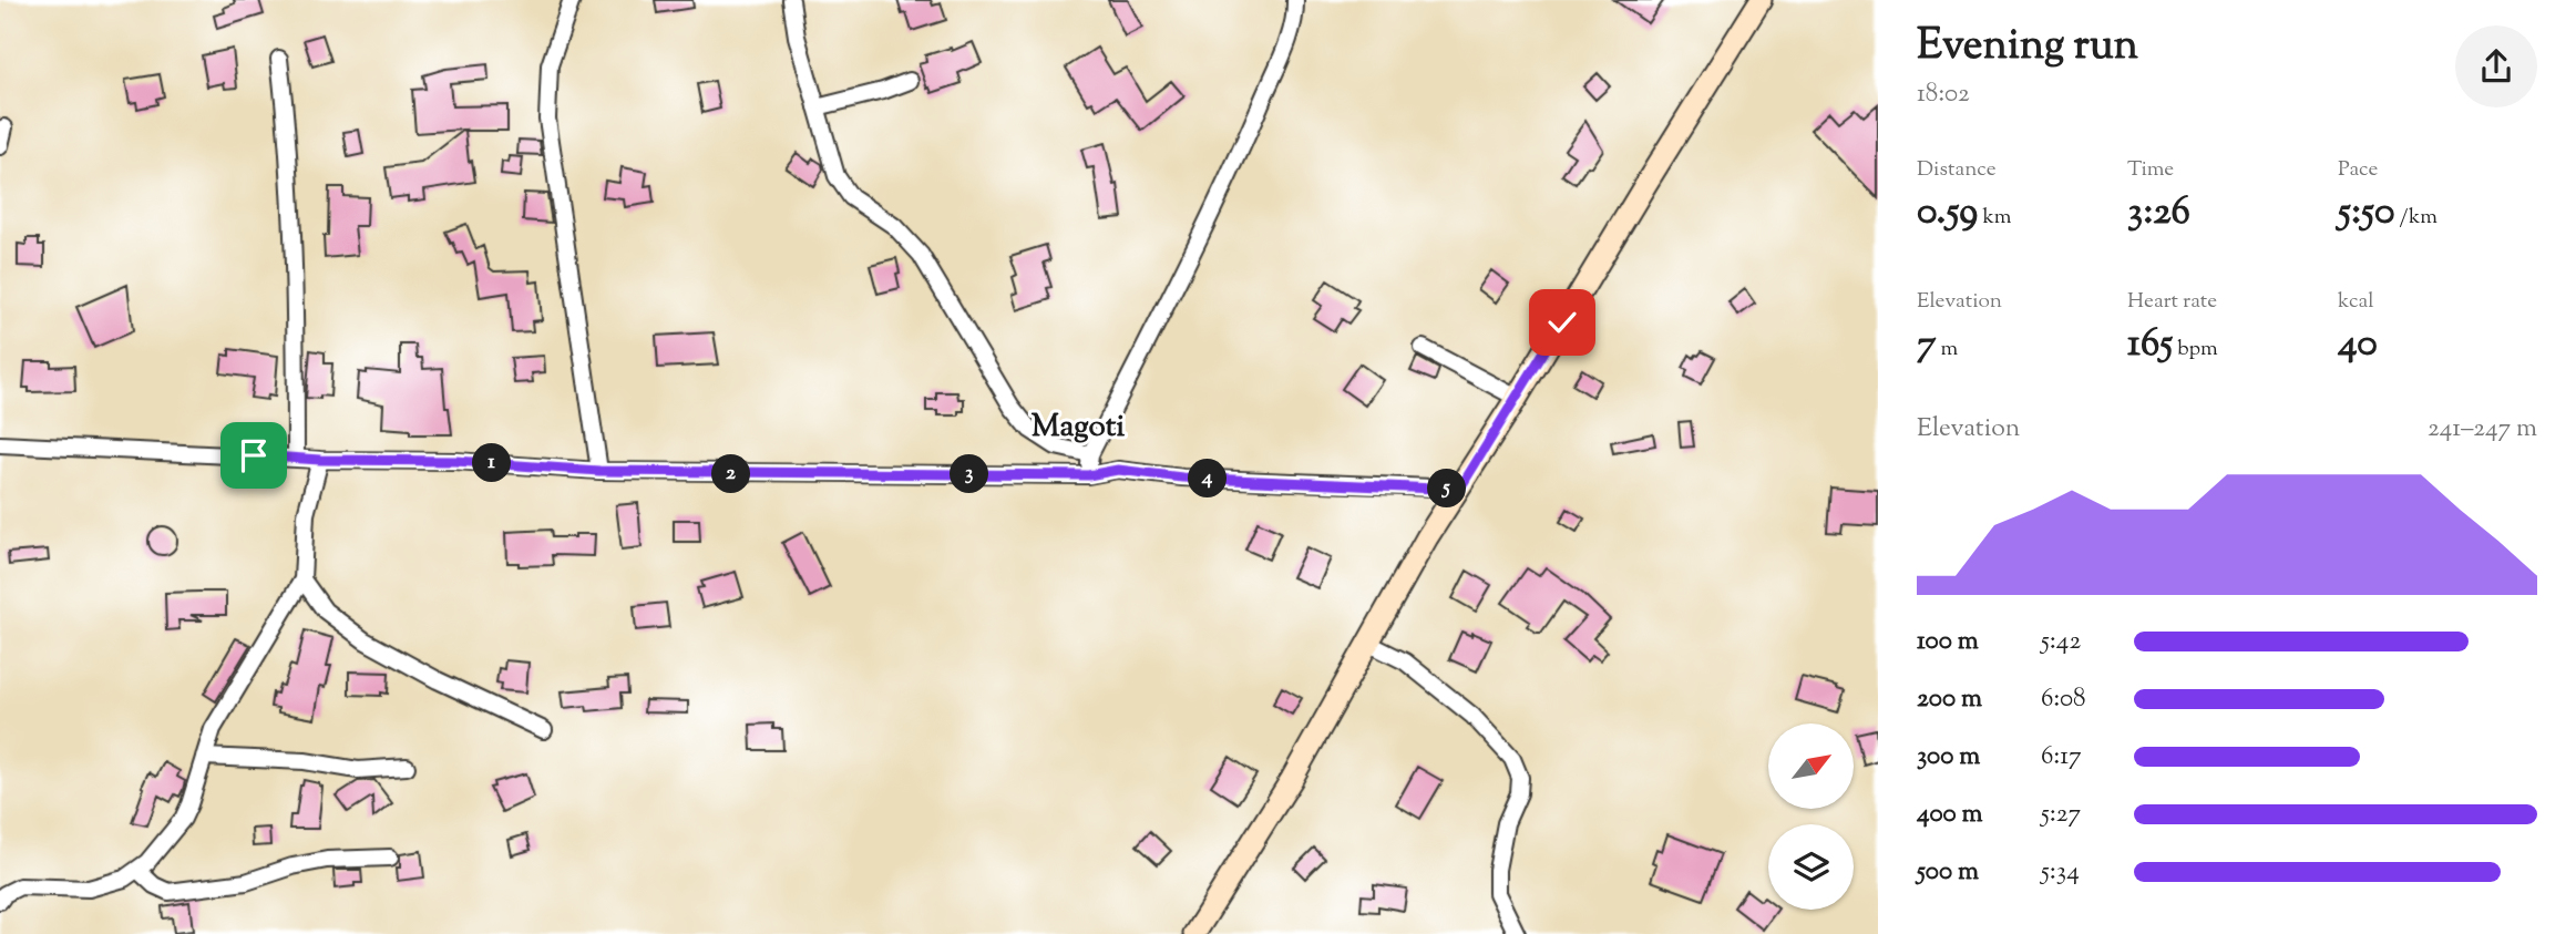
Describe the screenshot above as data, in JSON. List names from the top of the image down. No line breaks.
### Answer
{"districts":["Magoti"],"north":"top right","page":{"heading":["Evening run","18:02"],"stats":[["Distance","0.59 km"],["Time","3:26"],["Pace","5:50 /km"],["Elevation","7 m"],["Heart rate","165 bpm"],["kcal","40"]],"chart":["Elevation","241–247 m"],"pins":["1","2","3","4","5"],"list":[{"name":"100 m","note":"5:42"},{"name":"200 m","note":"6:08"},{"name":"300 m","note":"6:17"},{"name":"400 m","note":"5:27"},{"name":"500 m","note":"5:34"}]}}
